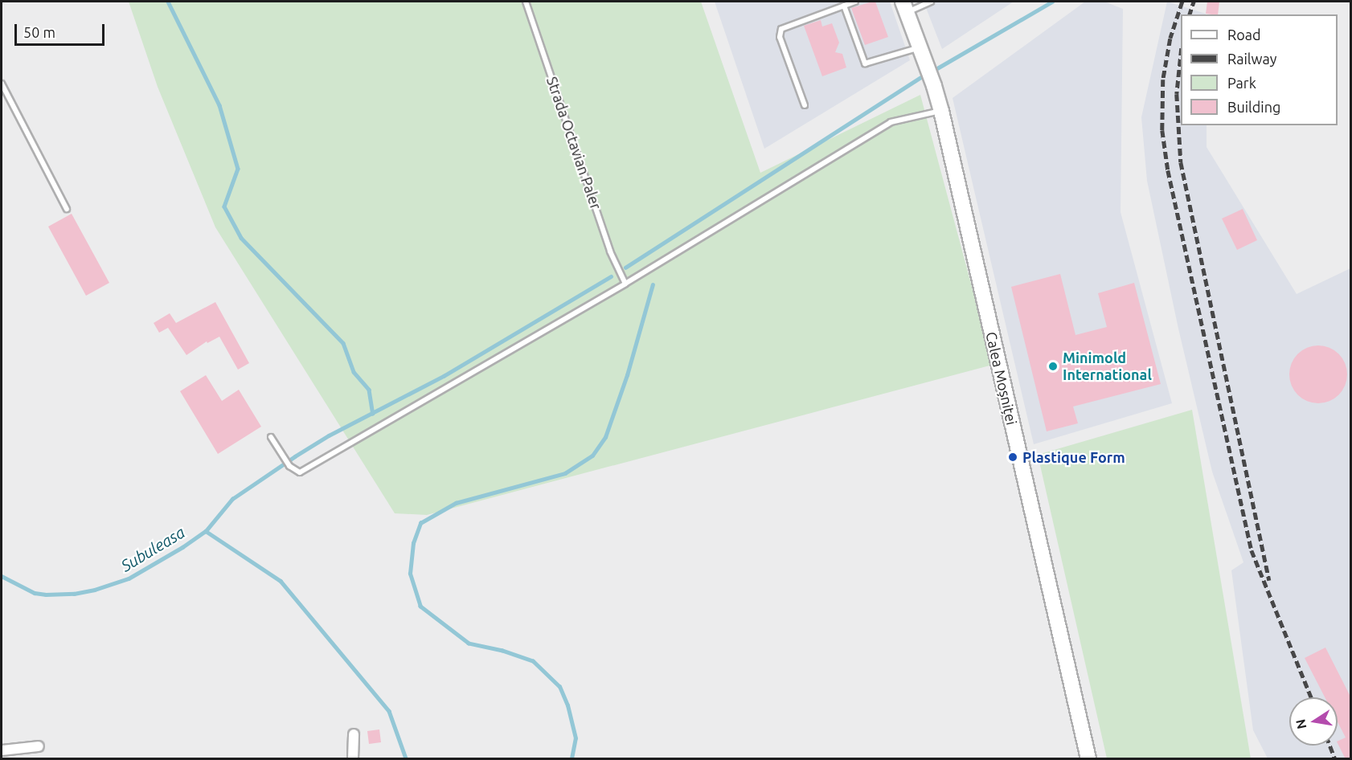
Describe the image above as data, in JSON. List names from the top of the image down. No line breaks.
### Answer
{"streets":{"street":["Calea Moșniței"],"lane":["Strada Octavian Paler"]},"water":["Subuleasa"],"places":["Minimold International","Plastique Form"],"legend":["Road","Railway","Park","Building"],"scale_bar":"50 m","north":"left"}
